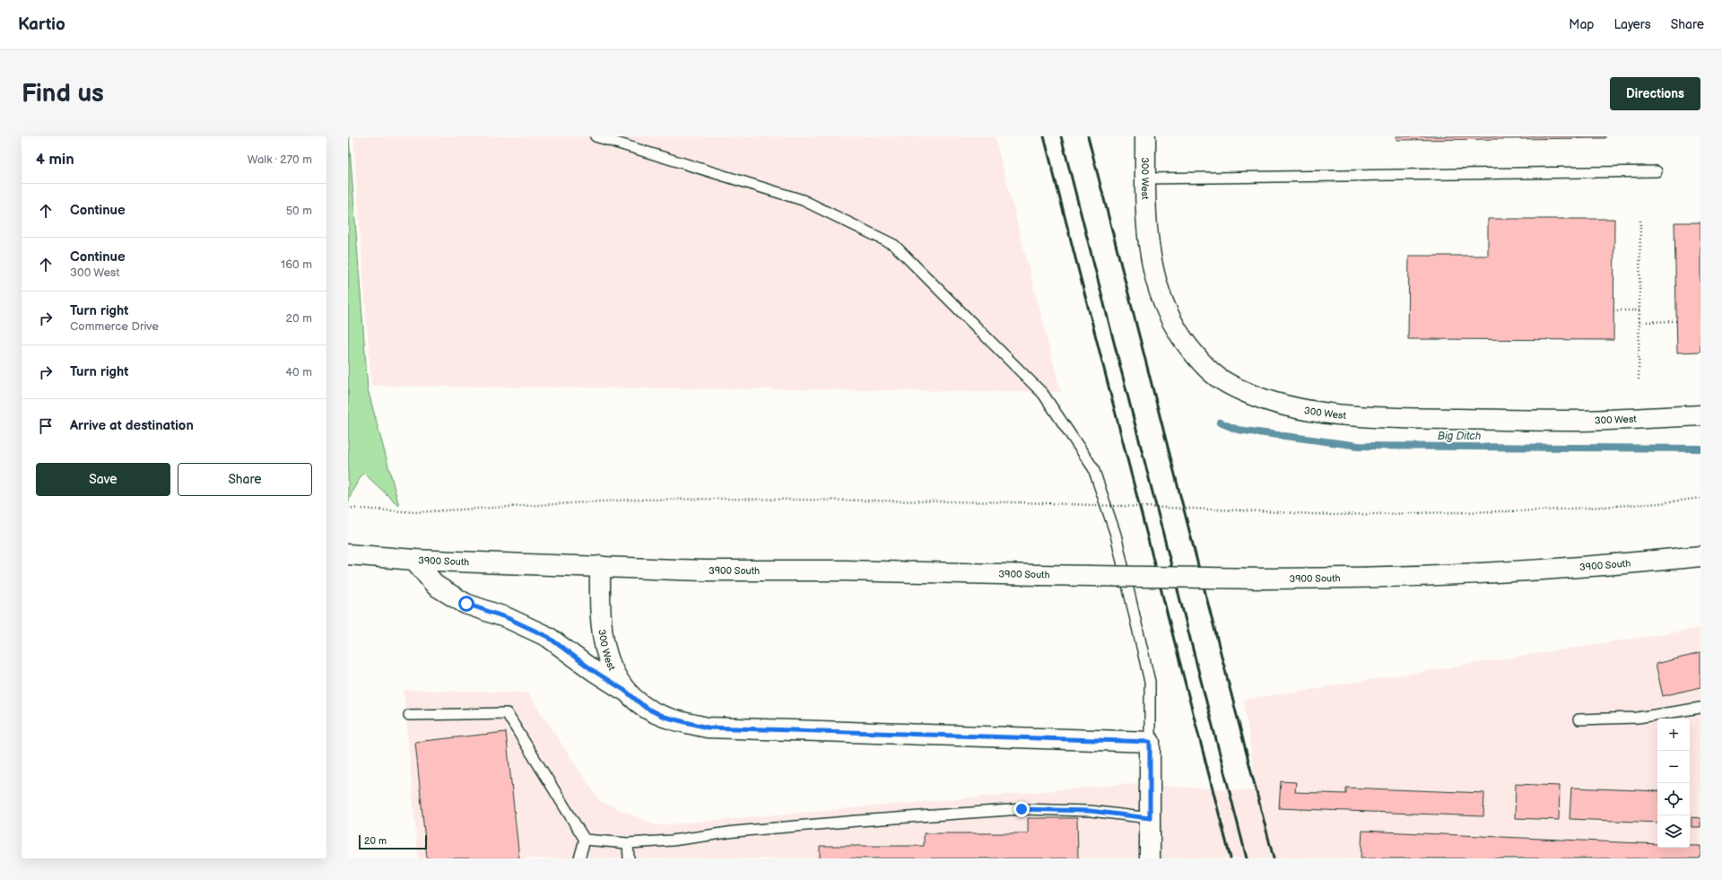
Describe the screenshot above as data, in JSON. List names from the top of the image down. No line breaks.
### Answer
{"streets":{"main road":["300 West","3900 South"]},"crossings":[["300 West","3900 South"]],"water":["Big Ditch"],"scale_bar":"20 m","page":{"header":"Kartio","nav":["Map","Layers","Share"],"buttons":["Directions",["Save","Share"]],"title":"Find us","heading":["4 min","Walk · 270 m"],"list":[["Continue","50 m"],["Continue","300 West","160 m"],["Turn right","Commerce Drive","20 m"],["Turn right","40 m"],"Arrive at destination"],"map_buttons":["+","−"],"scale":"20 m"}}
